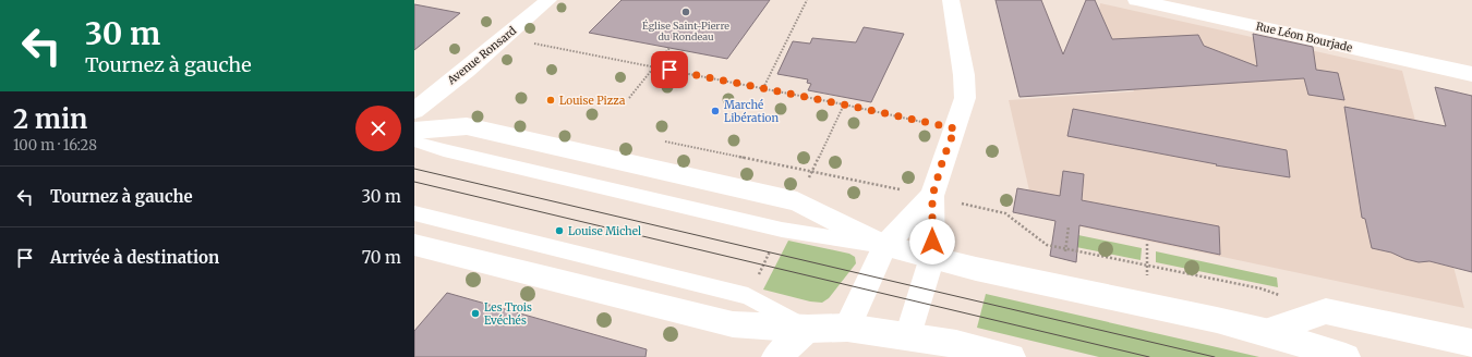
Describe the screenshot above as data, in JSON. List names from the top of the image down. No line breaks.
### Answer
{"streets":{"main road":["Rue Léon Bourjade","Avenue Ronsard"]},"places":["Église Saint-Pierre du Rondeau","Louise Pizza","Marché Libération","Louise Michel","Les Trois Evéchés"],"page":{"turn":["30 m","Tournez à gauche"],"heading":["2 min","100 m · 16:28"],"list":[{"name":"Tournez à gauche","value":"30 m"},{"name":"Arrivée à destination","value":"70 m"}]}}
